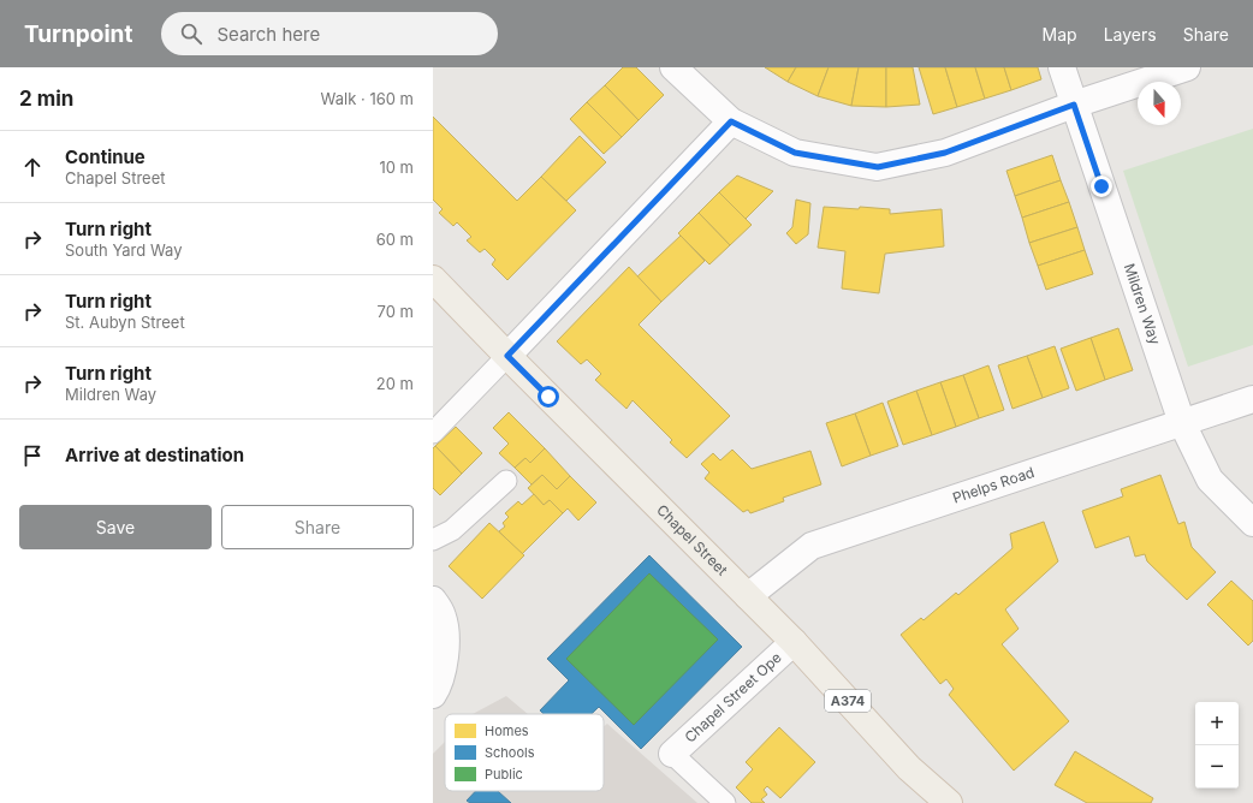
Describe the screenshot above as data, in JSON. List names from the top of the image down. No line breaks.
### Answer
{"streets":{"main road":["Chapel Street","A374"],"street":["Mildren Way","Phelps Road","Chapel Street Ope"]},"crossings":[["Mildren Way","Phelps Road"],["Phelps Road","Chapel Street"],["Chapel Street","Chapel Street Ope"]],"legend":["Homes","Schools","Public"],"north":"bottom","page":{"header":"Turnpoint","search":"Search here","nav":["Map","Layers","Share"],"heading":["2 min","Walk · 160 m"],"list":[["Continue","Chapel Street","10 m"],["Turn right","South Yard Way","60 m"],["Turn right","St. Aubyn Street","70 m"],["Turn right","Mildren Way","20 m"],"Arrive at destination"],"buttons":["Save","Share"],"map_buttons":["+","−"]}}
